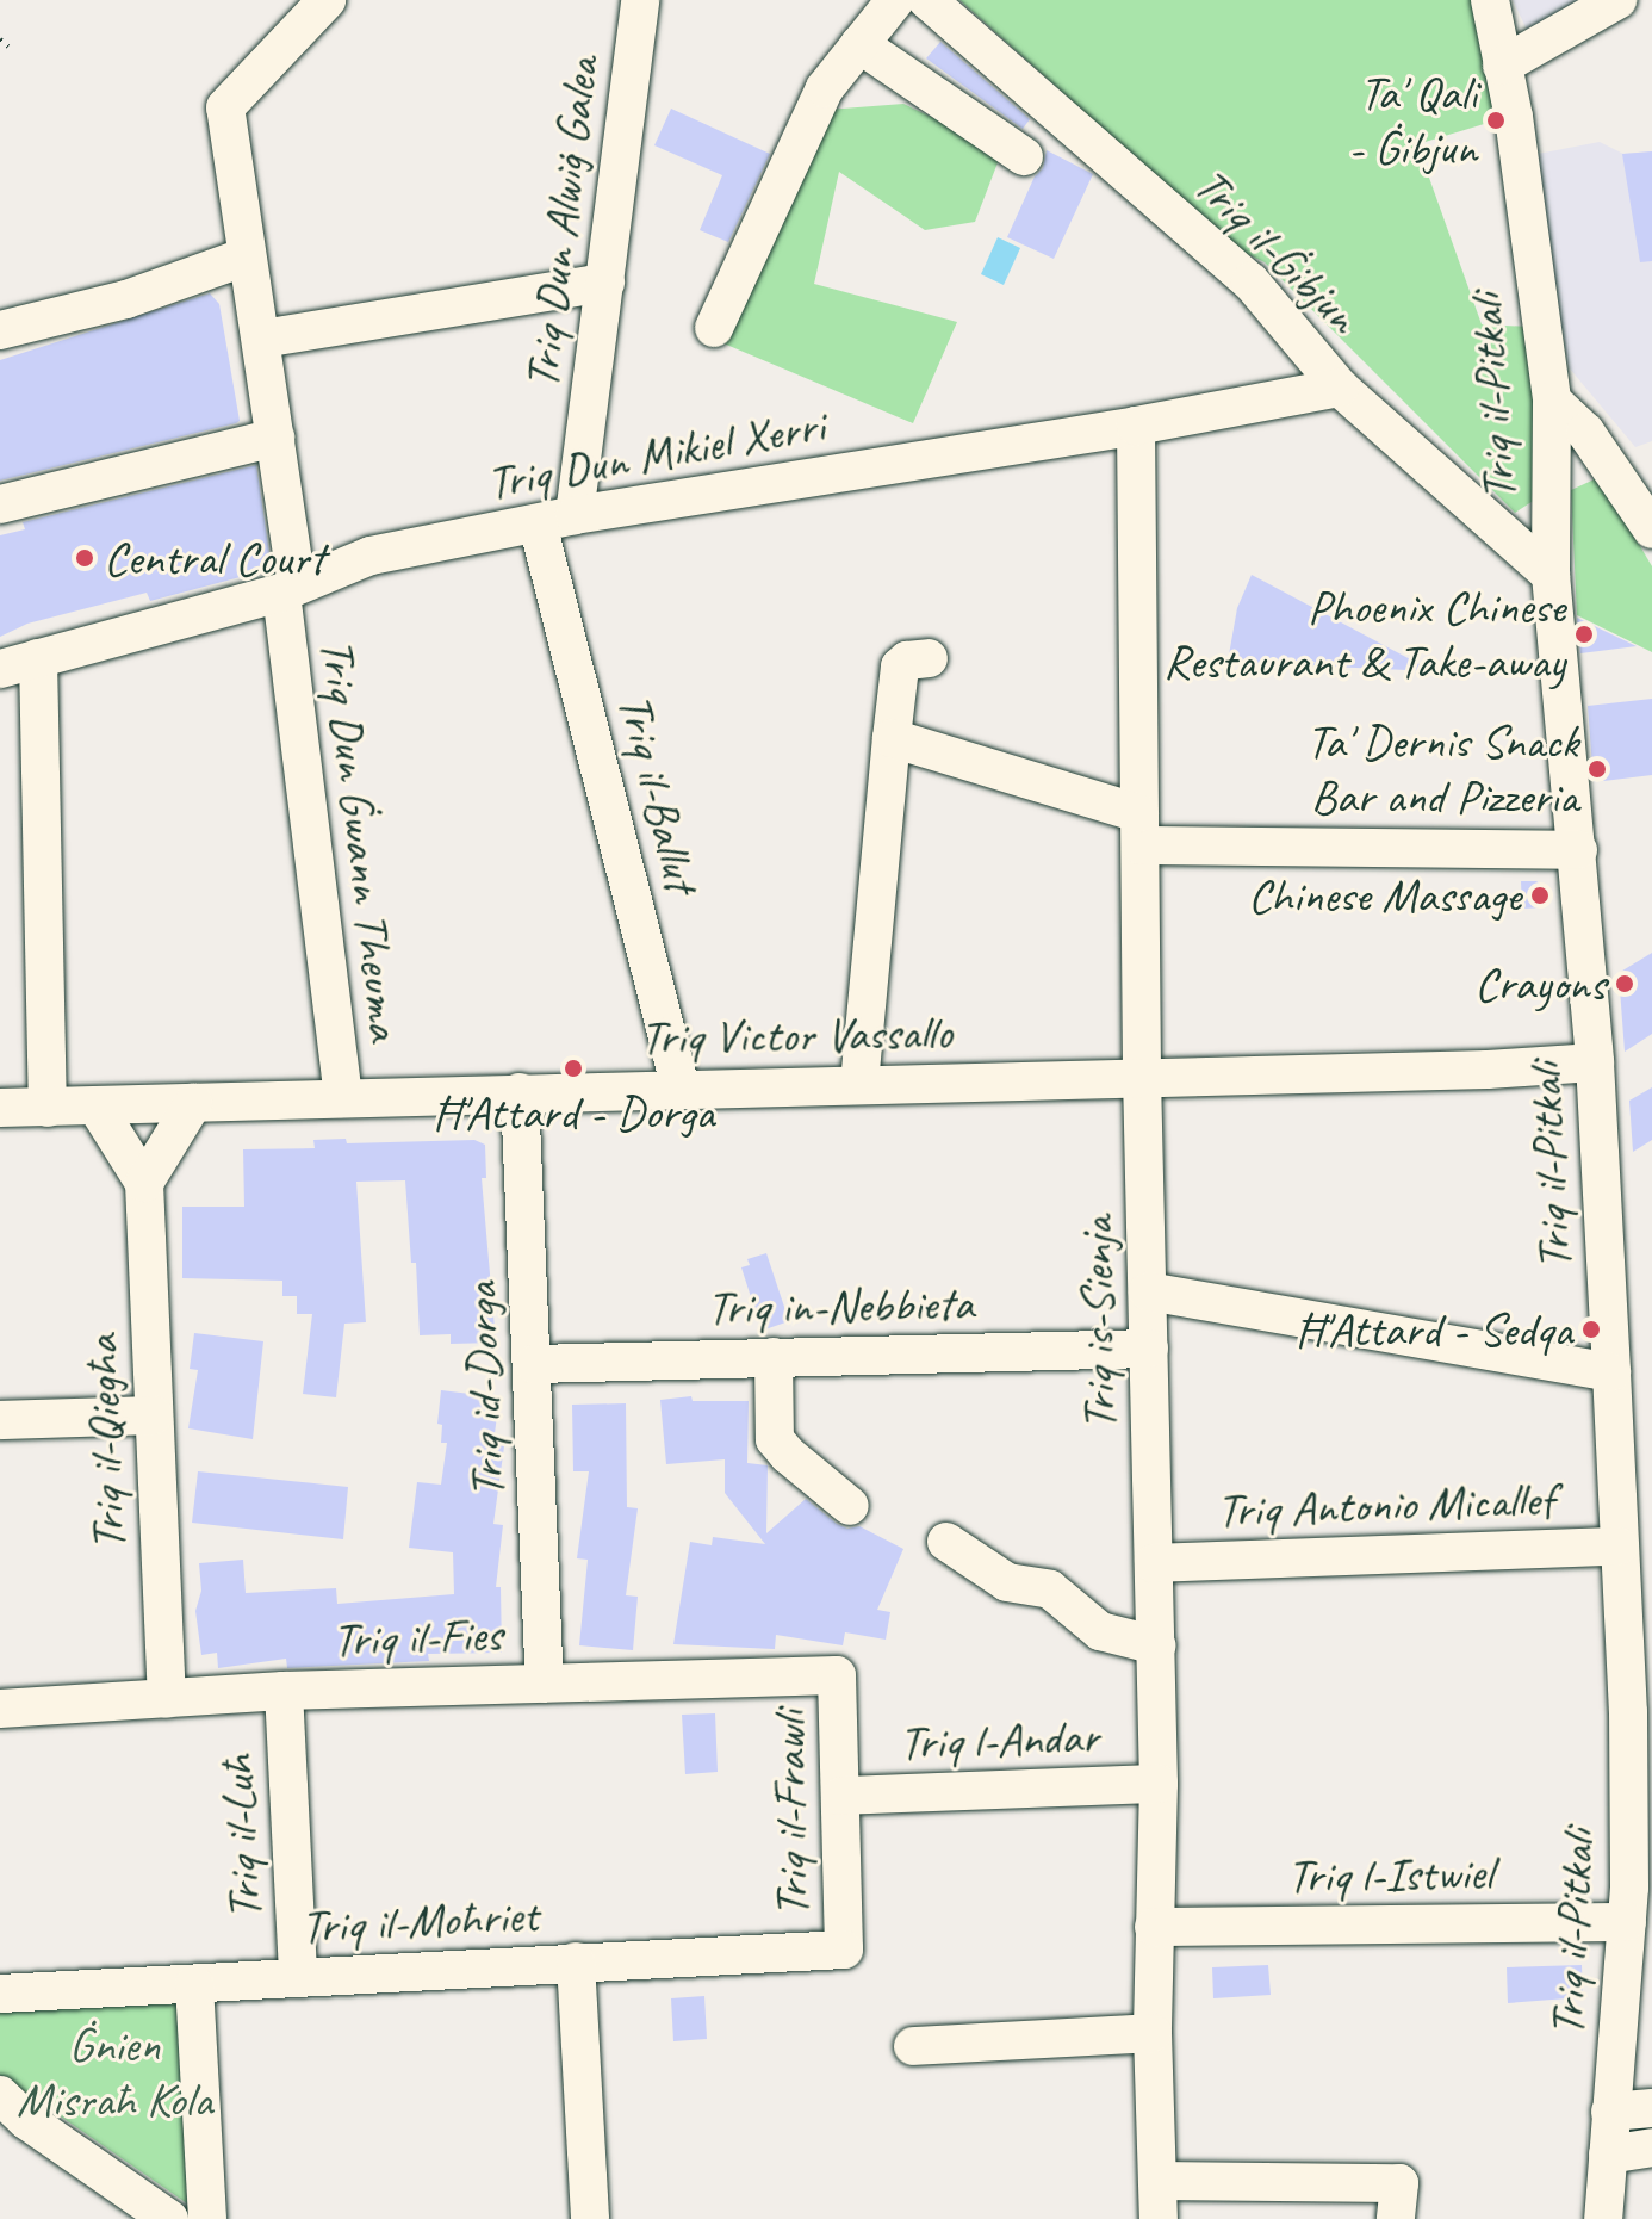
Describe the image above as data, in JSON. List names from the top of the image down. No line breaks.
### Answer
{"streets":{"street":["Triq Dun Alwiġ Galea","Triq il-Ġibjun","Triq il-Pitkali","Triq Dun Mikiel Xerri","Triq il-Ballut","Triq Dun Ġwann Theuma","Triq Victor Vassallo","Triq in-Nebbieta","Triq is-Sienja","Triq id-Dorga","Triq il-Qiegħa","Triq Antonio Micallef","Triq il-Fies","Triq l-Andar","Triq il-Frawli","Triq il-Luħ","Triq l-Istwiel","Triq il-Moħriet"]},"crossings":[["Triq Dun Alwiġ Galea","Triq Dun Mikiel Xerri"],["Triq il-Ġibjun","Triq il-Pitkali"],["Triq il-Ġibjun","Triq Dun Mikiel Xerri"],["Triq il-Pitkali","Triq Victor Vassallo"],["Triq il-Pitkali","Triq Antonio Micallef"],["Triq il-Pitkali","Triq l-Istwiel"],["Triq Dun Mikiel Xerri","Triq il-Ballut"],["Triq Dun Mikiel Xerri","Triq Dun Ġwann Theuma"],["Triq Dun Mikiel Xerri","Triq is-Sienja"],["Triq il-Ballut","Triq Victor Vassallo"],["Triq Dun Ġwann Theuma","Triq Victor Vassallo"],["Triq Victor Vassallo","Triq is-Sienja"],["Triq Victor Vassallo","Triq id-Dorga"],["Triq Victor Vassallo","Triq il-Qiegħa"],["Triq in-Nebbieta","Triq is-Sienja"],["Triq in-Nebbieta","Triq id-Dorga"],["Triq is-Sienja","Triq Antonio Micallef"],["Triq is-Sienja","Triq l-Andar"],["Triq is-Sienja","Triq l-Istwiel"],["Triq id-Dorga","Triq il-Fies"],["Triq il-Qiegħa","Triq il-Fies"],["Triq il-Fies","Triq il-Frawli"],["Triq il-Fies","Triq il-Luħ"],["Triq l-Andar","Triq il-Frawli"],["Triq il-Frawli","Triq il-Moħriet"],["Triq il-Luħ","Triq il-Moħriet"]],"parks":["Ġnien Misraħ Kola"],"places":["Ta' Qali - Ġibjun","Central Court","Phoenix Chinese Restaurant & Take-away","Ta' Dernis Snack Bar and Pizzeria","Chinese Massage","Crayons","Ħ'Attard - Dorga","Ħ'Attard - Sedqa"]}
